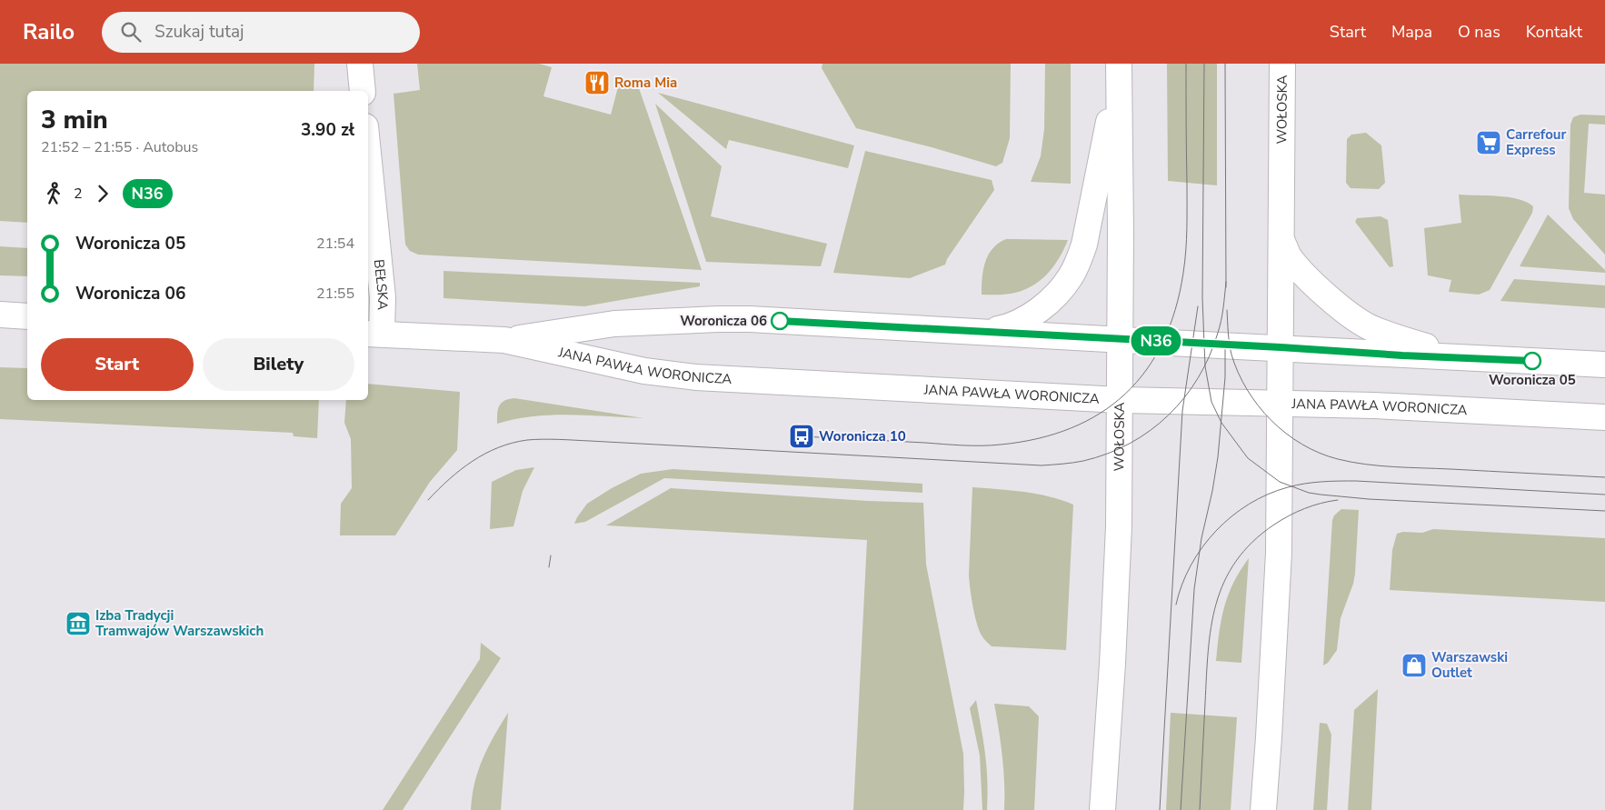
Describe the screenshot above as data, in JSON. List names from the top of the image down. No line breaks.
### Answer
{"streets":{"street":["WOŁOSKA","BEŁSKA","JANA PAWŁA WORONICZA"]},"crossings":[["WOŁOSKA","JANA PAWŁA WORONICZA"],["BEŁSKA","JANA PAWŁA WORONICZA"]],"places":{"restaurant":["Roma Mia"],"supermarket":["Carrefour Express"],"other":["Woronicza 06","Woronicza 05"],"bus stop":["Woronicza 10"],"museum":["Izba Tradycji Tramwajów Warszawskich"],"shop":["Warszawski Outlet"]},"lines":["bus line N36"],"page":{"header":"Railo","search":"Szukaj tutaj","nav":["Start","Mapa","O nas","Kontakt"],"on_map":"N36","heading":["3 min","21:52 – 21:55 · Autobus","3.90 zł"],"legs":["2","N36"],"list":[{"name":"Woronicza 05","value":"21:54"},{"name":"Woronicza 06","value":"21:55"}],"buttons":["Start","Bilety"]}}
